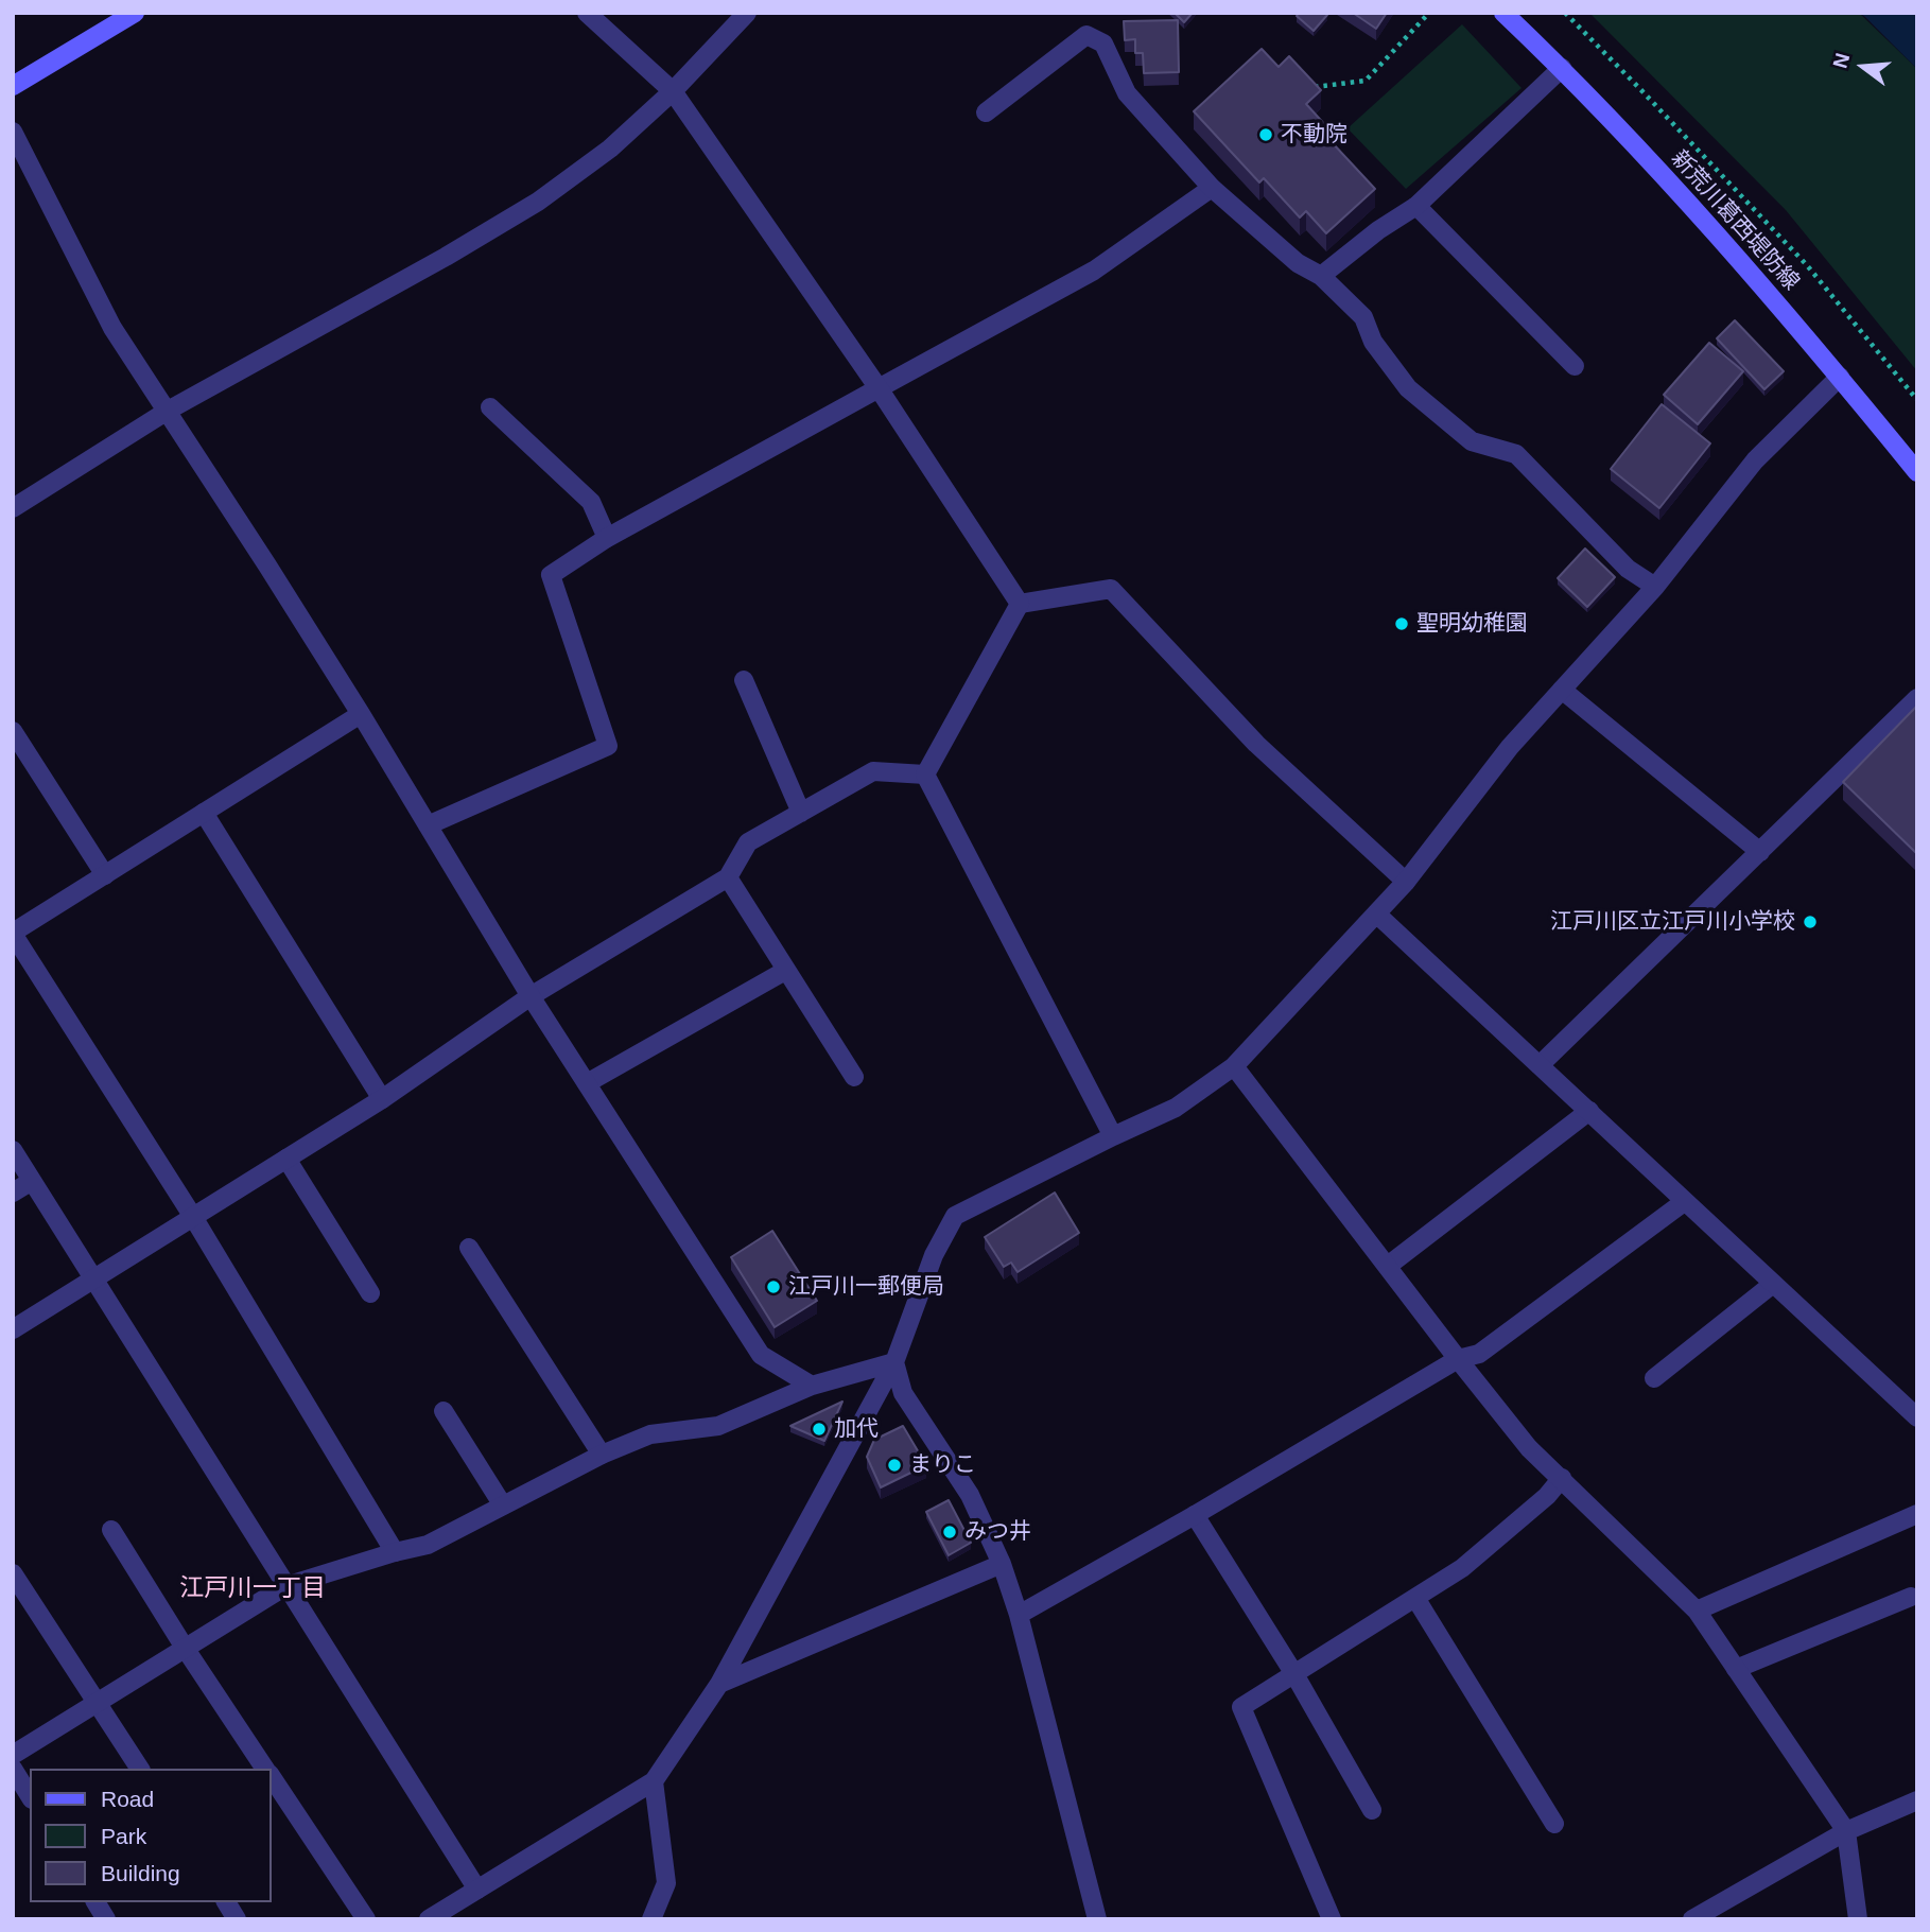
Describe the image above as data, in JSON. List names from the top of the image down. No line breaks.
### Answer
{"streets":{"main road":["新荒川葛西堤防線"]},"districts":["江戸川一丁目"],"places":["不動院","聖明幼稚園","江戸川区立江戸川小学校","江戸川一郵便局","加代","まりこ","みつ井"],"legend":["Road","Park","Building"],"north":"left"}
